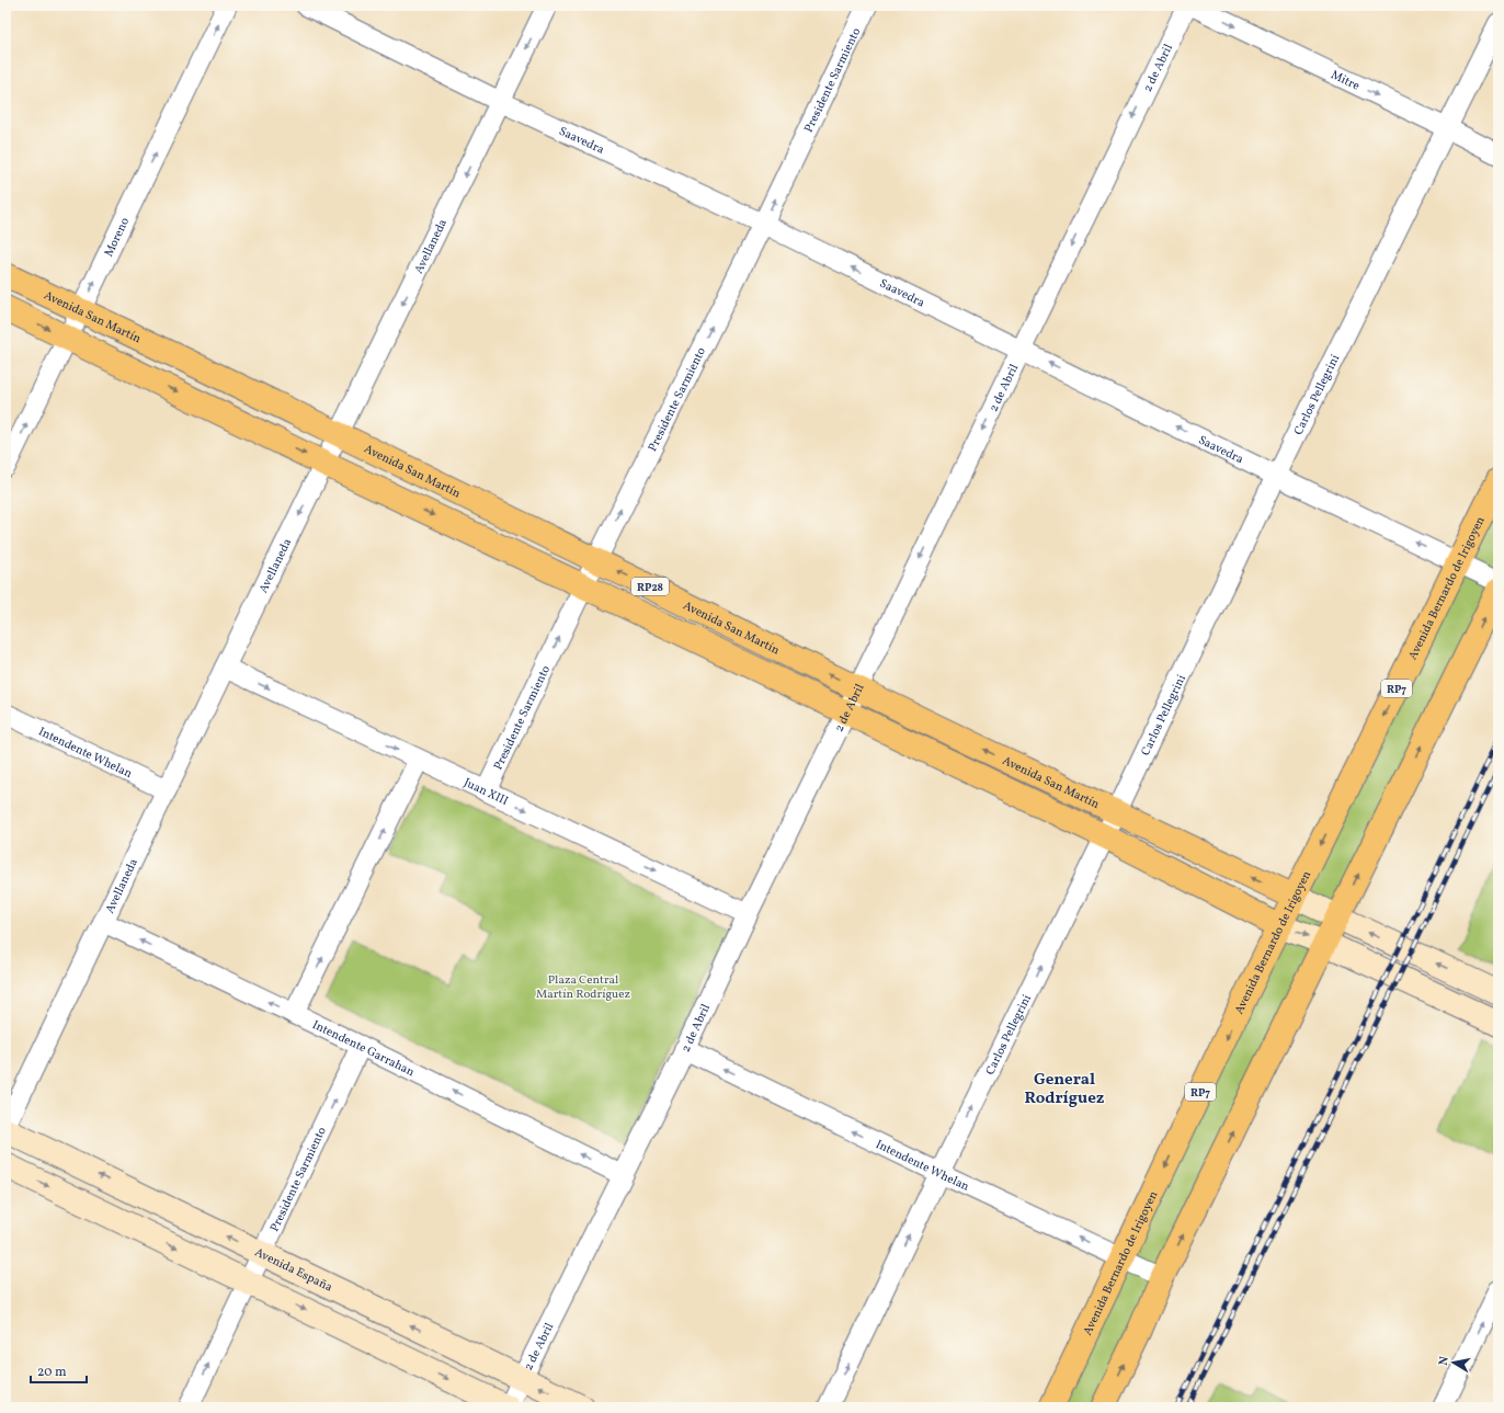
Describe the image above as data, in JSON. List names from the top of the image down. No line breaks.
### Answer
{"streets":{"main road":["Avenida San Martín","RP28","Avenida Bernardo de Irigoyen","RP7","Avenida España"],"street":["2 de Abril","Presidente Sarmiento","Mitre","Saavedra","Moreno","Avellaneda","Carlos Pellegrini","Intendente Whelan","Juan XIII","Intendente Garrahan"]},"crossings":[["2 de Abril","Saavedra"],["2 de Abril","Avenida San Martín"],["2 de Abril","RP28"],["2 de Abril","Intendente Whelan"],["2 de Abril","Juan XIII"],["2 de Abril","Intendente Garrahan"],["2 de Abril","Avenida España"],["Presidente Sarmiento","Saavedra"],["Presidente Sarmiento","Avenida San Martín"],["Presidente Sarmiento","RP28"],["Presidente Sarmiento","Juan XIII"],["Presidente Sarmiento","Intendente Garrahan"],["Presidente Sarmiento","Avenida España"],["Mitre","Carlos Pellegrini"],["Saavedra","Avellaneda"],["Saavedra","Carlos Pellegrini"],["Saavedra","Avenida Bernardo de Irigoyen"],["Moreno","Avenida San Martín"],["Moreno","RP28"],["Avellaneda","Avenida San Martín"],["Avellaneda","RP28"],["Avellaneda","Intendente Whelan"],["Avellaneda","Juan XIII"],["Avellaneda","Intendente Garrahan"],["Avenida San Martín","Carlos Pellegrini"],["Avenida San Martín","Avenida Bernardo de Irigoyen"],["Carlos Pellegrini","RP28"],["Carlos Pellegrini","Intendente Whelan"],["RP28","Avenida Bernardo de Irigoyen"],["Avenida Bernardo de Irigoyen","Intendente Whelan"]],"one_way":["2 de Abril","Presidente Sarmiento","Mitre","Saavedra","Moreno","Avellaneda","Carlos Pellegrini","Intendente Whelan","Juan XIII","Intendente Garrahan"],"districts":["General Rodríguez"],"parks":["Plaza Central Martín Rodríguez"],"scale_bar":"20 m","north":"left"}
